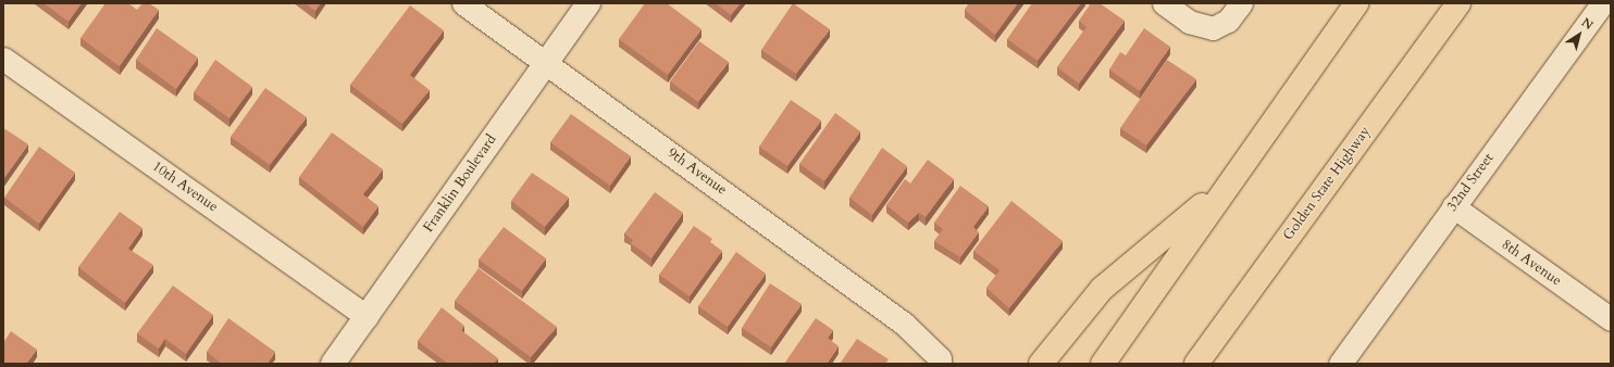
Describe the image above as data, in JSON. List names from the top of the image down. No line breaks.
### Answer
{"streets":{"highway":["Golden State Highway"],"main road":["Franklin Boulevard"],"street":["9th Avenue","32nd Street","10th Avenue","8th Avenue"]},"crossings":[["9th Avenue","Franklin Boulevard"],["32nd Street","8th Avenue"],["Franklin Boulevard","10th Avenue"]],"north":"top right"}
